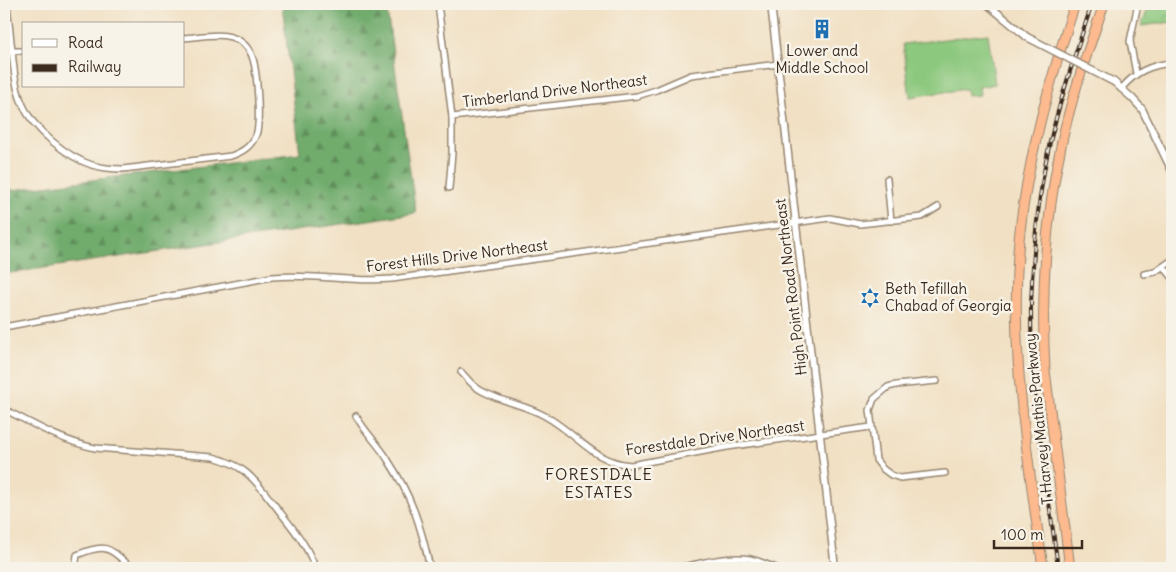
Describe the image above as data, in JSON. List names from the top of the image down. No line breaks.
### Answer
{"streets":{"highway":["T Harvey Mathis Parkway"],"street":["Timberland Drive Northeast","Forest Hills Drive Northeast","High Point Road Northeast","Forestdale Drive Northeast"]},"crossings":[["Timberland Drive Northeast","High Point Road Northeast"],["Forest Hills Drive Northeast","High Point Road Northeast"],["High Point Road Northeast","Forestdale Drive Northeast"]],"districts":["FORESTDALE ESTATES"],"places":{"building":["Lower and Middle School"],"synagogue":["Beth Tefillah Chabad of Georgia"]},"legend":["Road","Railway"],"scale_bar":"100 m"}
